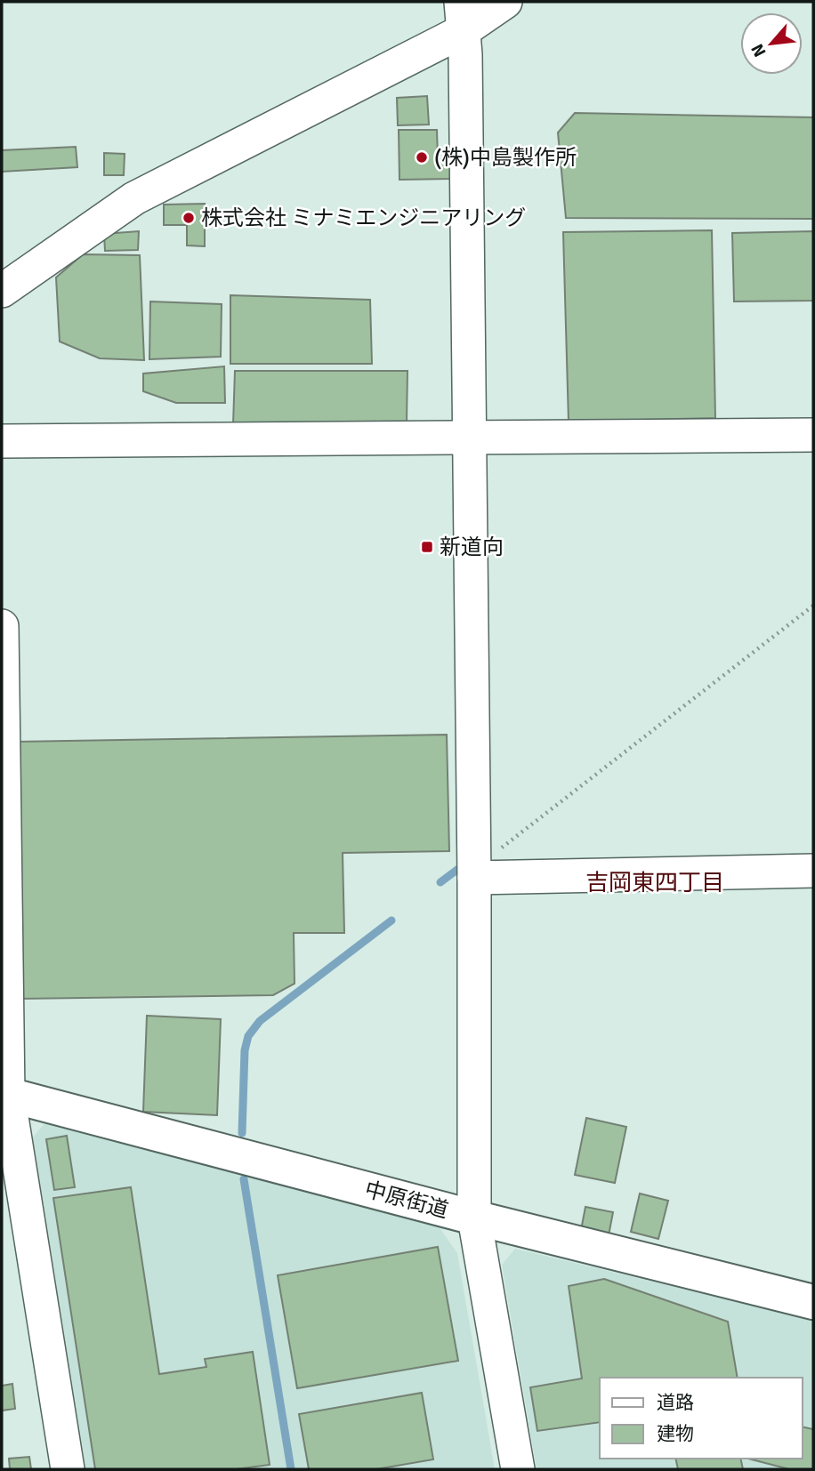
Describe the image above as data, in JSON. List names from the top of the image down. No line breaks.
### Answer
{"streets":{"main road":["中原街道"]},"districts":["吉岡東四丁目"],"places":{"other":["(株)中島製作所","株式会社 ミナミエンジニアリング"],"transit":["新道向"]},"legend":["道路","建物"],"north":"bottom left"}
